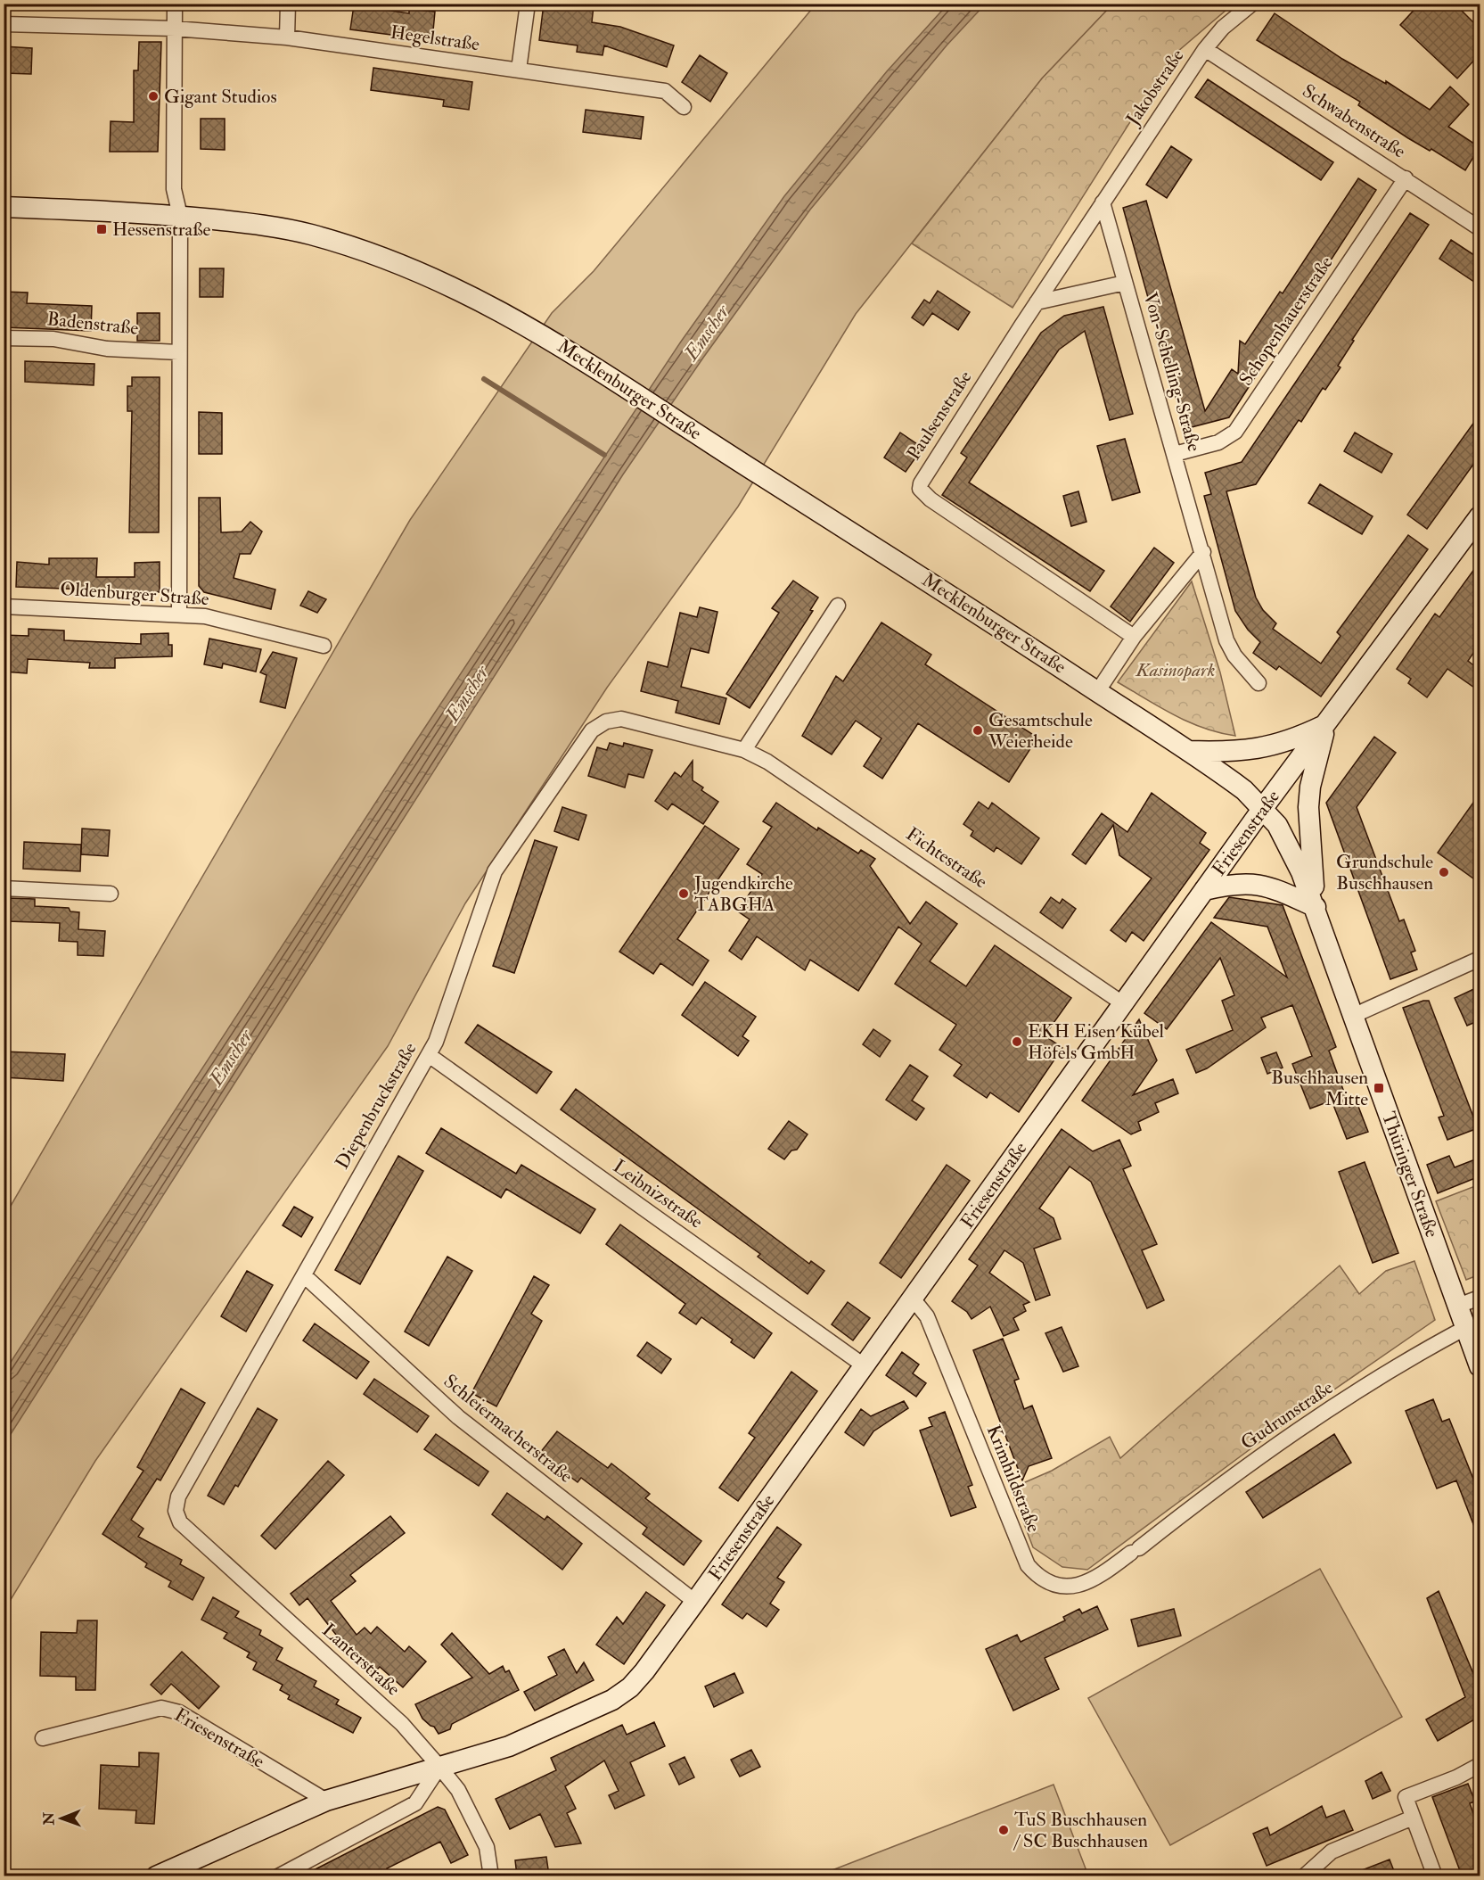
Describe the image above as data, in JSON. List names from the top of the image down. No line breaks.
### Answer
{"streets":{"street":["Hegelstraße","Jakobstraße","Schwabenstraße","Schopenhauerstraße","Badenstraße","Von-Schelling-Straße","Mecklenburger Straße","Paulsenstraße","Oldenburger Straße","Friesenstraße","Fichtestraße","Diepenbruckstraße","Thüringer Straße","Leibnizstraße","Gudrunstraße","Schleiermacherstraße","Krimhildstraße","Lanterstraße"]},"crossings":[["Jakobstraße","Schwabenstraße"],["Jakobstraße","Von-Schelling-Straße"],["Jakobstraße","Paulsenstraße"],["Schwabenstraße","Schopenhauerstraße"],["Schopenhauerstraße","Von-Schelling-Straße"],["Von-Schelling-Straße","Paulsenstraße"],["Mecklenburger Straße","Friesenstraße"],["Mecklenburger Straße","Thüringer Straße"],["Friesenstraße","Fichtestraße"],["Friesenstraße","Thüringer Straße"],["Friesenstraße","Leibnizstraße"],["Friesenstraße","Schleiermacherstraße"],["Friesenstraße","Krimhildstraße"],["Friesenstraße","Lanterstraße"],["Fichtestraße","Diepenbruckstraße"],["Diepenbruckstraße","Leibnizstraße"],["Diepenbruckstraße","Schleiermacherstraße"],["Diepenbruckstraße","Lanterstraße"],["Thüringer Straße","Gudrunstraße"],["Gudrunstraße","Krimhildstraße"]],"water":["Emscher"],"parks":["Kasinopark"],"places":{"other":["Gigant Studios","Gesamtschule Weierheide","Grundschule Buschhausen","Jugendkirche TABGHA","EKH Eisen Kübel Höfels GmbH","TuS Buschhausen / SC Buschhausen"],"transit":["Hessenstraße","Buschhausen Mitte"]},"north":"left"}
